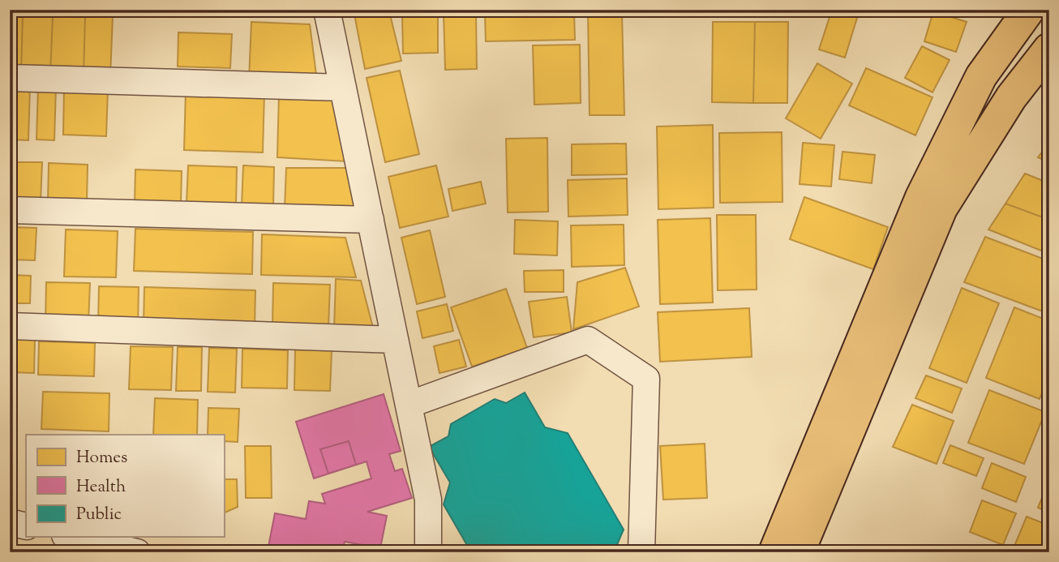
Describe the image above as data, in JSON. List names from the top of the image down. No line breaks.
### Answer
{"legend":["Homes","Health","Public"]}
